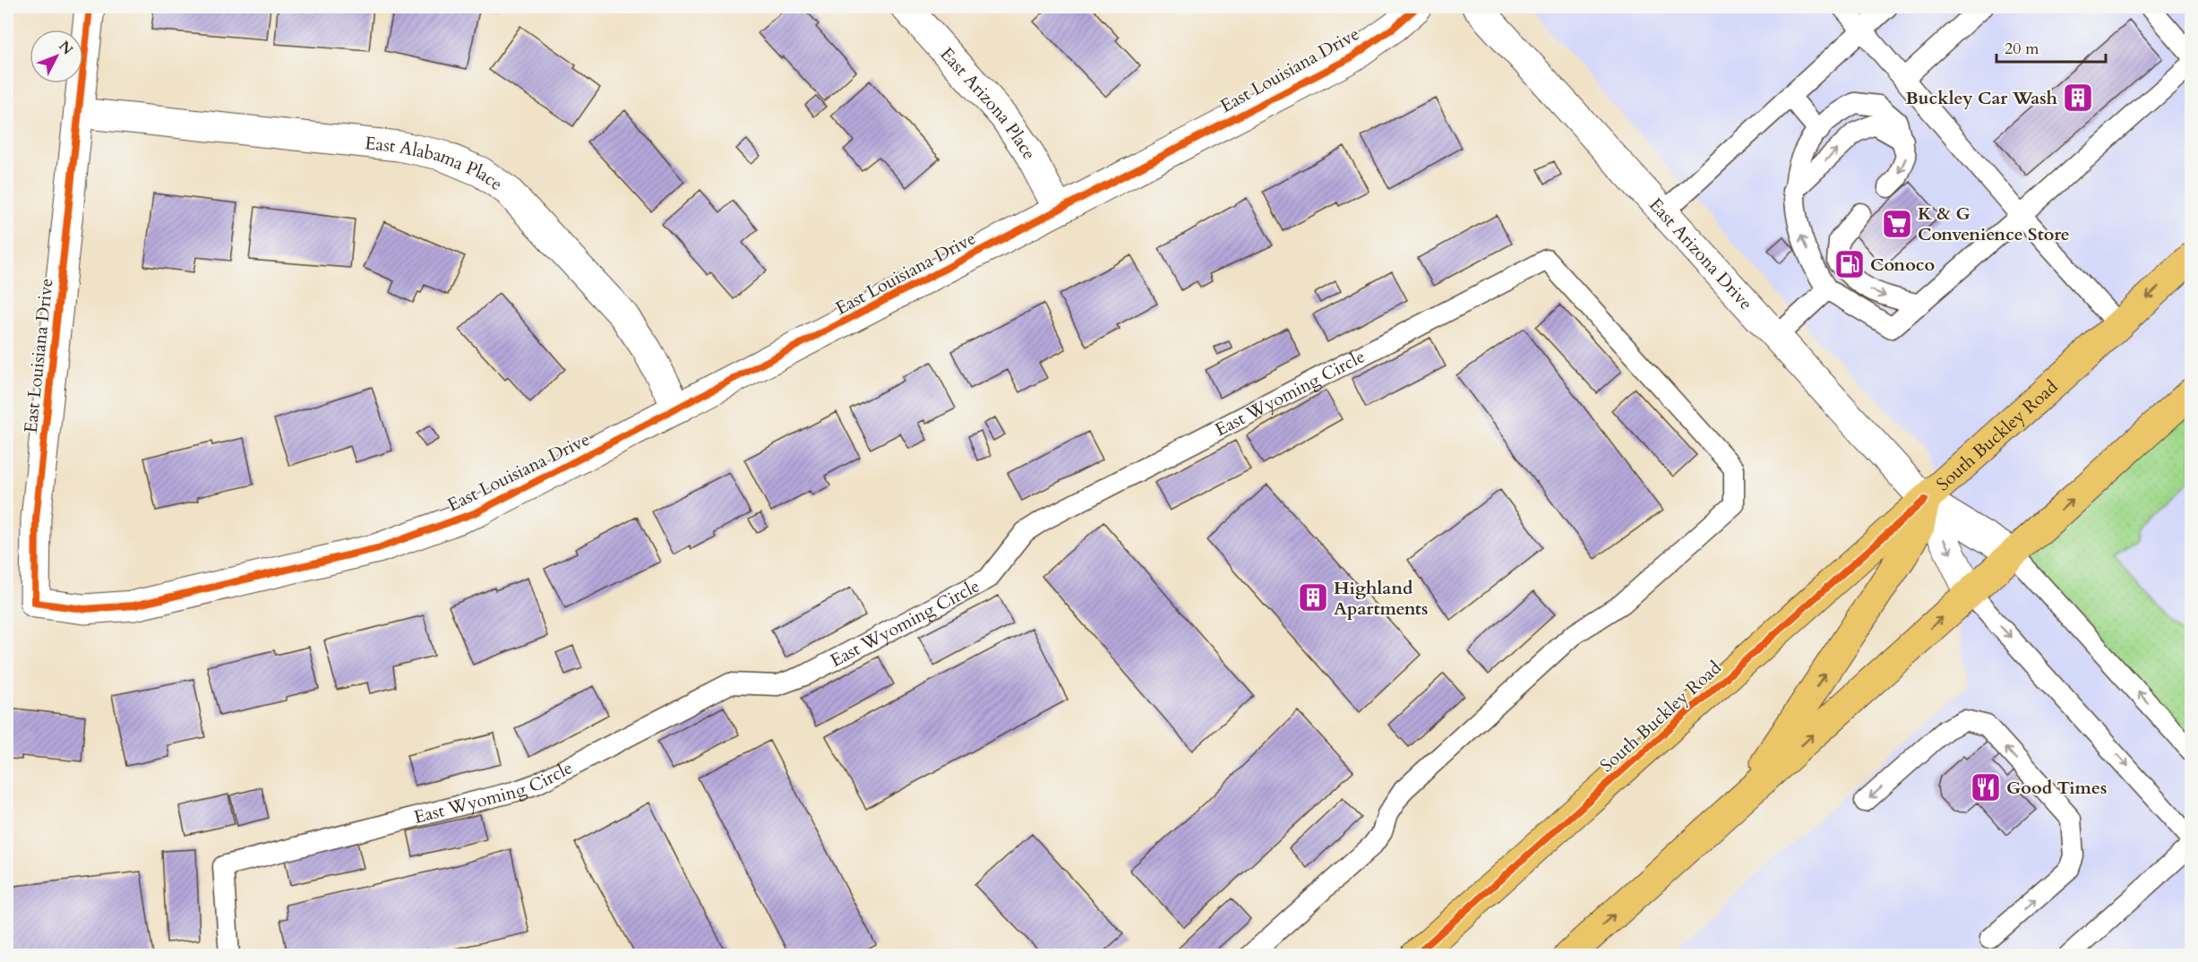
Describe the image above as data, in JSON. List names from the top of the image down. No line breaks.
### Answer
{"streets":{"main road":["South Buckley Road"],"street":["East Louisiana Drive","East Arizona Place","East Alabama Place","East Arizona Drive"],"lane":["East Wyoming Circle"]},"crossings":[["East Louisiana Drive","East Arizona Place"],["East Louisiana Drive","East Alabama Place"],["East Arizona Drive","South Buckley Road"]],"places":{"building":["Buckley Car Wash","Highland Apartments"],"supermarket":["K & G Convenience Store"],"fuel station":["Conoco"],"restaurant":["Good Times"]},"scale_bar":"20 m","north":"top right"}
